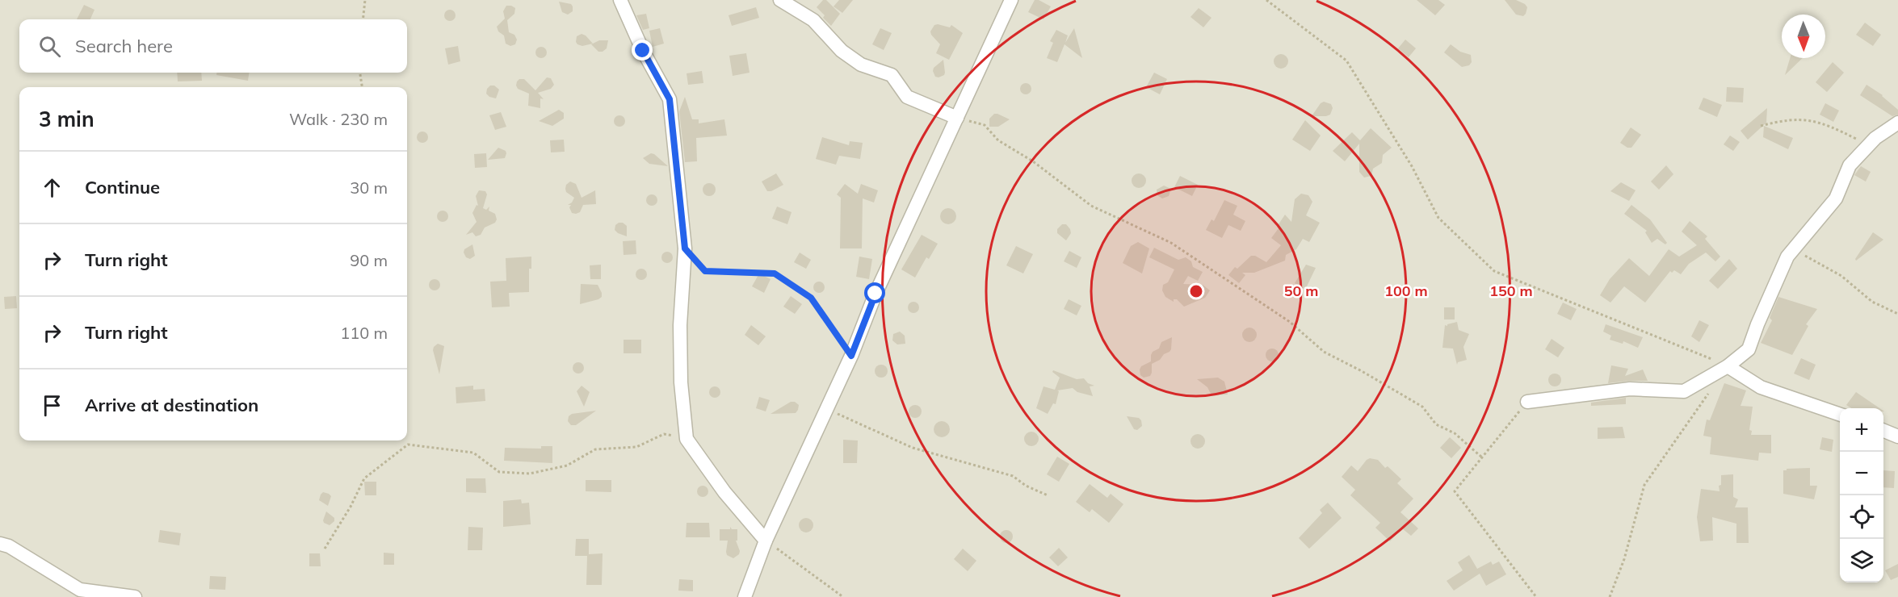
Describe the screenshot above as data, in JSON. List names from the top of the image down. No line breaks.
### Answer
{"north":"bottom","page":{"search":"Search here","heading":["3 min","Walk · 230 m"],"list":[["Continue","30 m"],["Turn right","90 m"],["Turn right","110 m"],"Arrive at destination"],"map_buttons":["+","−"]},"rings":["50 m","100 m","150 m"]}
